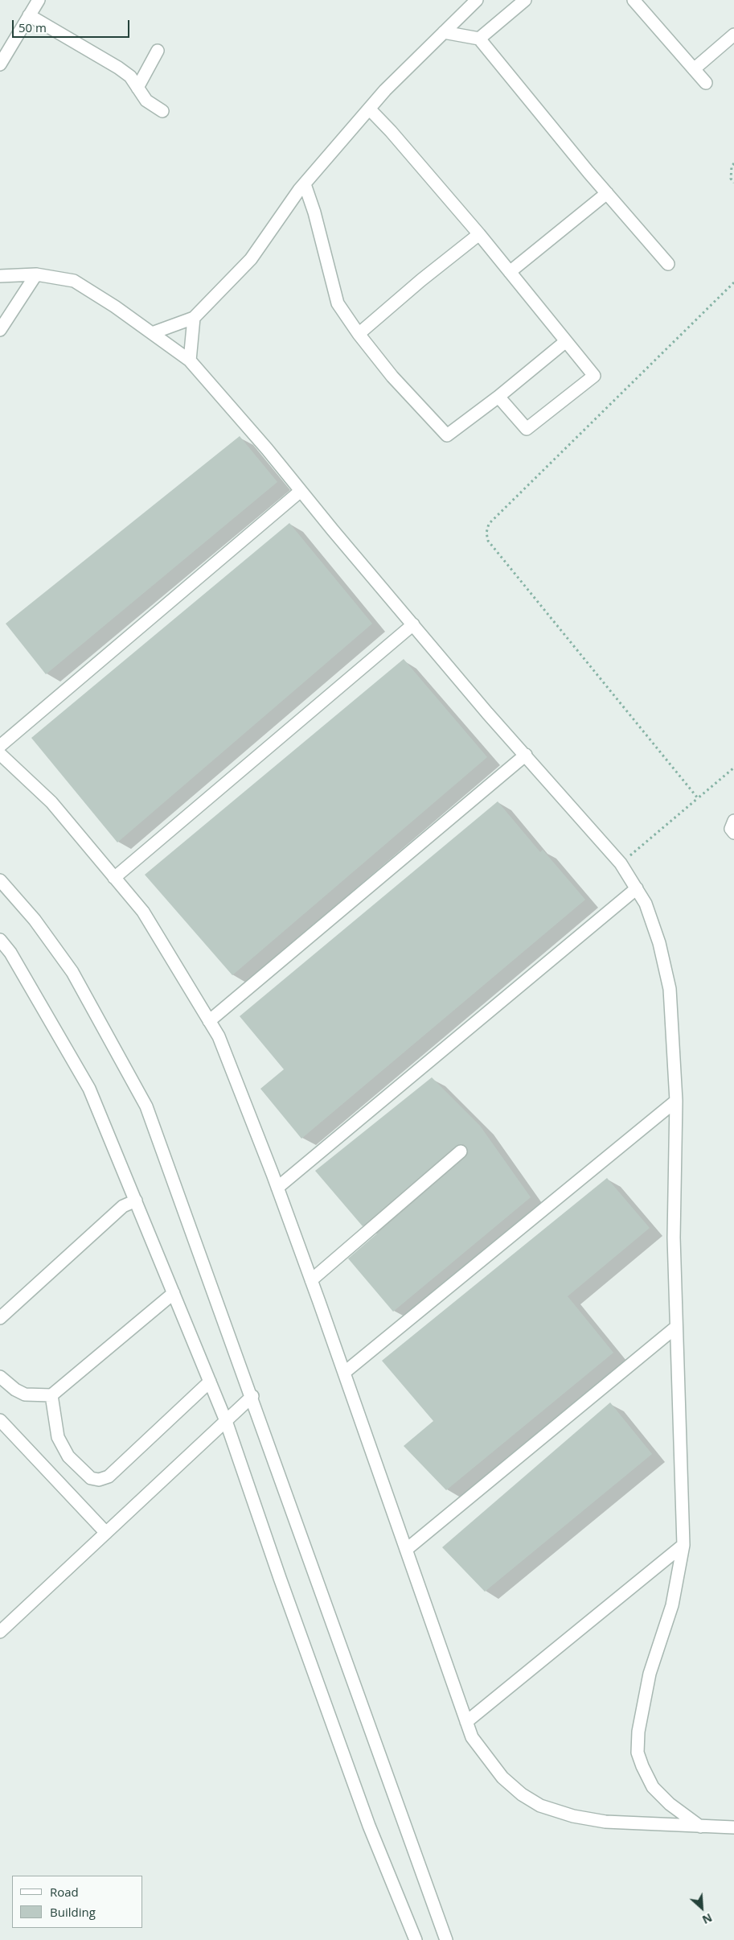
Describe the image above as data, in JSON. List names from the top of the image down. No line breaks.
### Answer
{"legend":["Road","Building"],"scale_bar":"50 m","north":"bottom right"}
